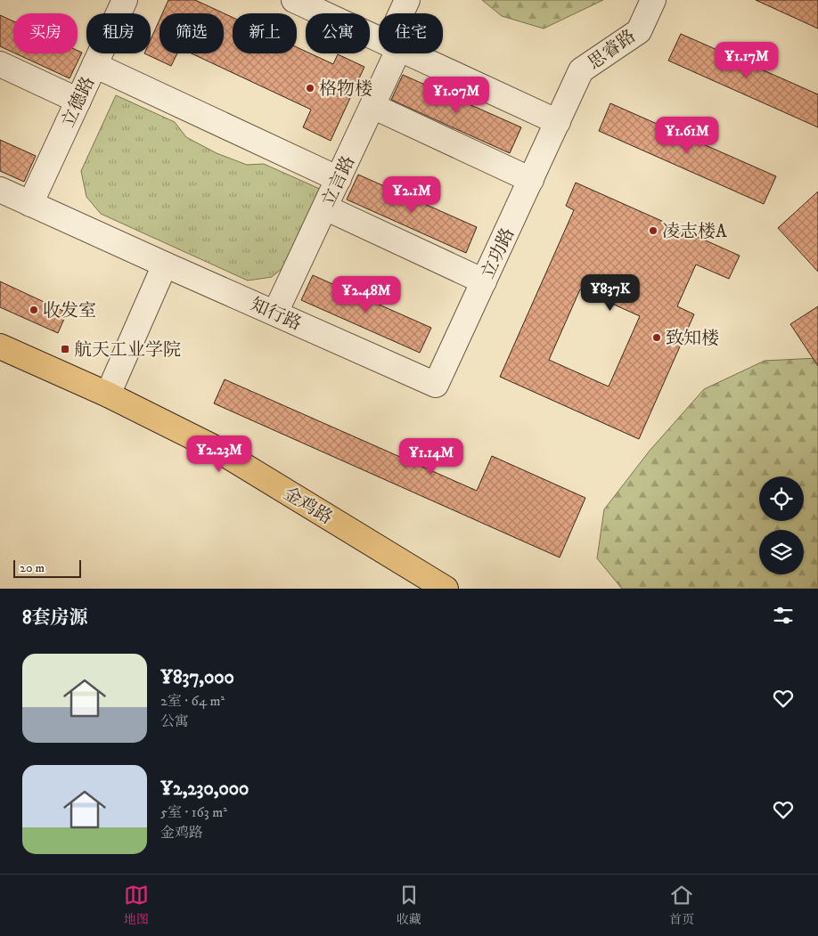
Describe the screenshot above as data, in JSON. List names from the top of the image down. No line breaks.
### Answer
{"streets":{"main road":["金鸡路"],"lane":["思睿路","立德路","立言路","立功路","知行路"]},"crossings":[["思睿路","立功路"],["立德路","知行路"],["立言路","知行路"],["立功路","知行路"]],"places":{"other":["格物楼","凌志楼A","收发室","致知楼"],"transit":["航天工业学院"]},"scale_bar":"20 m","page":{"chip":["买房","租房","筛选","新上","公寓","住宅"],"price":["¥1.17M","¥1.07M","¥1.61M","¥2.1M","¥837K","¥2.48M","¥2.23M","¥1.14M"],"scale":"20 m","heading":"8套房源","list":[{"name":"¥837,000","note":"2室 · 64 m² · 公寓"},{"name":"¥2,230,000","note":"5室 · 163 m² · 金鸡路"}],"tabs":["地图","收藏","首页"]}}
